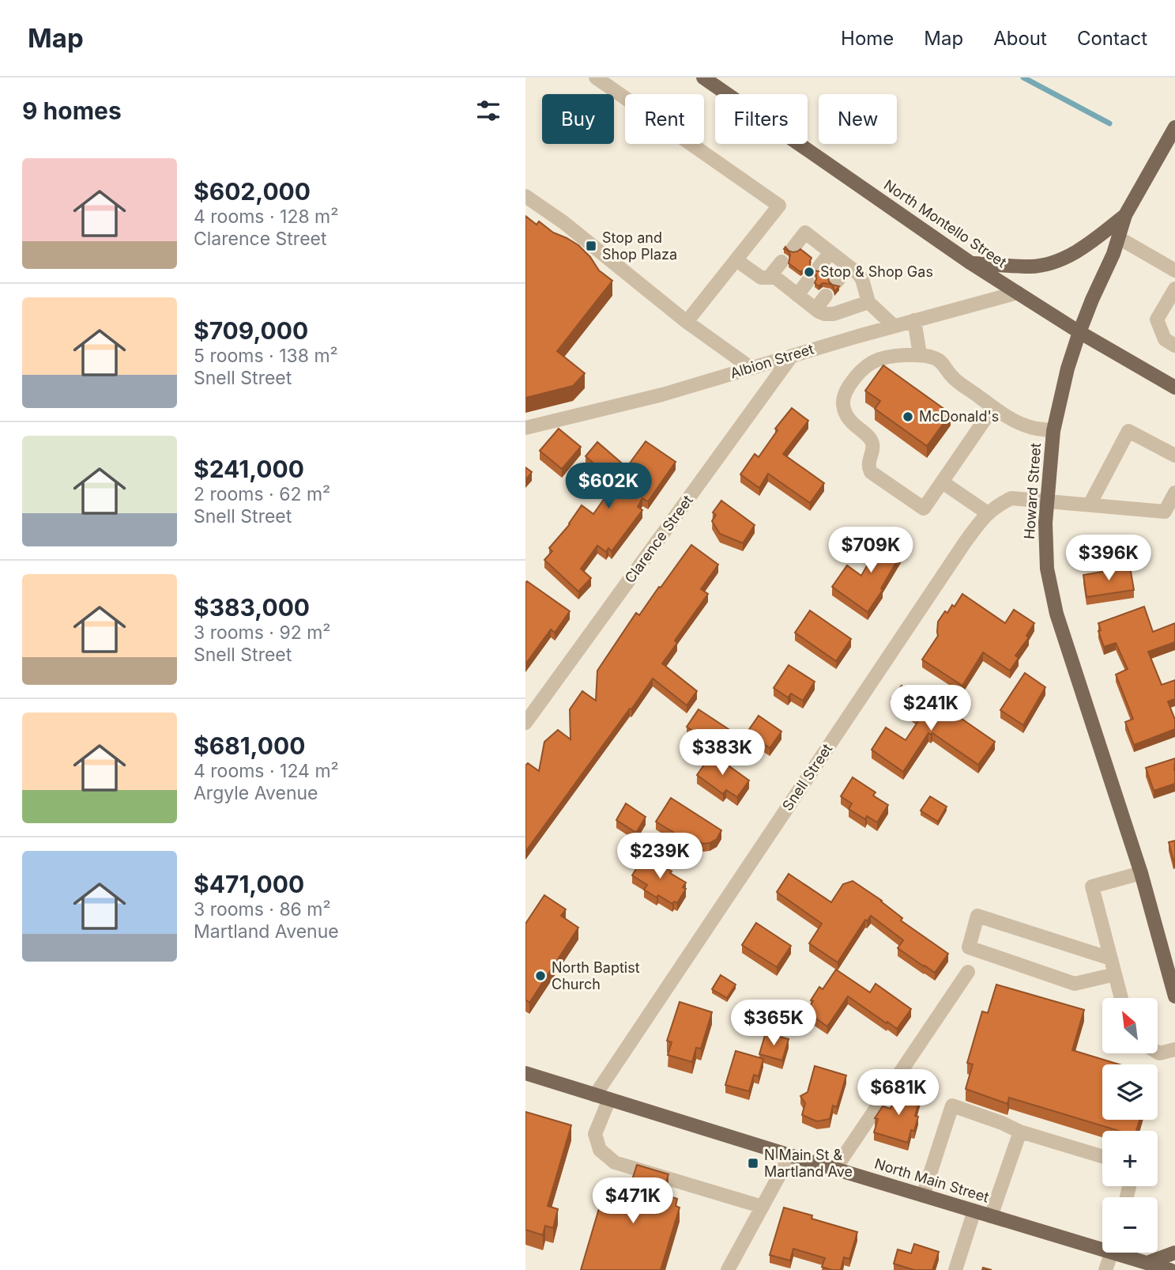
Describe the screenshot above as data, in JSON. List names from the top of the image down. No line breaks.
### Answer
{"streets":{"main road":["North Montello Street","Howard Street","North Main Street"],"street":["Albion Street","Clarence Street","Snell Street"]},"crossings":[["North Montello Street","Albion Street"],["North Montello Street","Howard Street"],["Albion Street","Clarence Street"],["Howard Street","Snell Street"],["Snell Street","North Main Street"]],"places":{"transit":["Stop and Shop Plaza","N Main St & Martland Ave"],"other":["Stop & Shop Gas","McDonald's","North Baptist Church"]},"north":"top left","page":{"header":"Map","nav":["Home","Map","About","Contact"],"heading":"9 homes","chip":["Buy","Rent","Filters","New"],"list":[{"name":"$602,000","note":"4 rooms · 128 m² · Clarence Street"},{"name":"$709,000","note":"5 rooms · 138 m² · Snell Street"},{"name":"$241,000","note":"2 rooms · 62 m² · Snell Street"},{"name":"$383,000","note":"3 rooms · 92 m² · Snell Street"},{"name":"$681,000","note":"4 rooms · 124 m² · Argyle Avenue"},{"name":"$471,000","note":"3 rooms · 86 m² · Martland Avenue"}],"price":["$602K","$709K","$396K","$241K","$383K","$239K","$365K","$681K","$471K"],"map_buttons":["+","−"]}}
